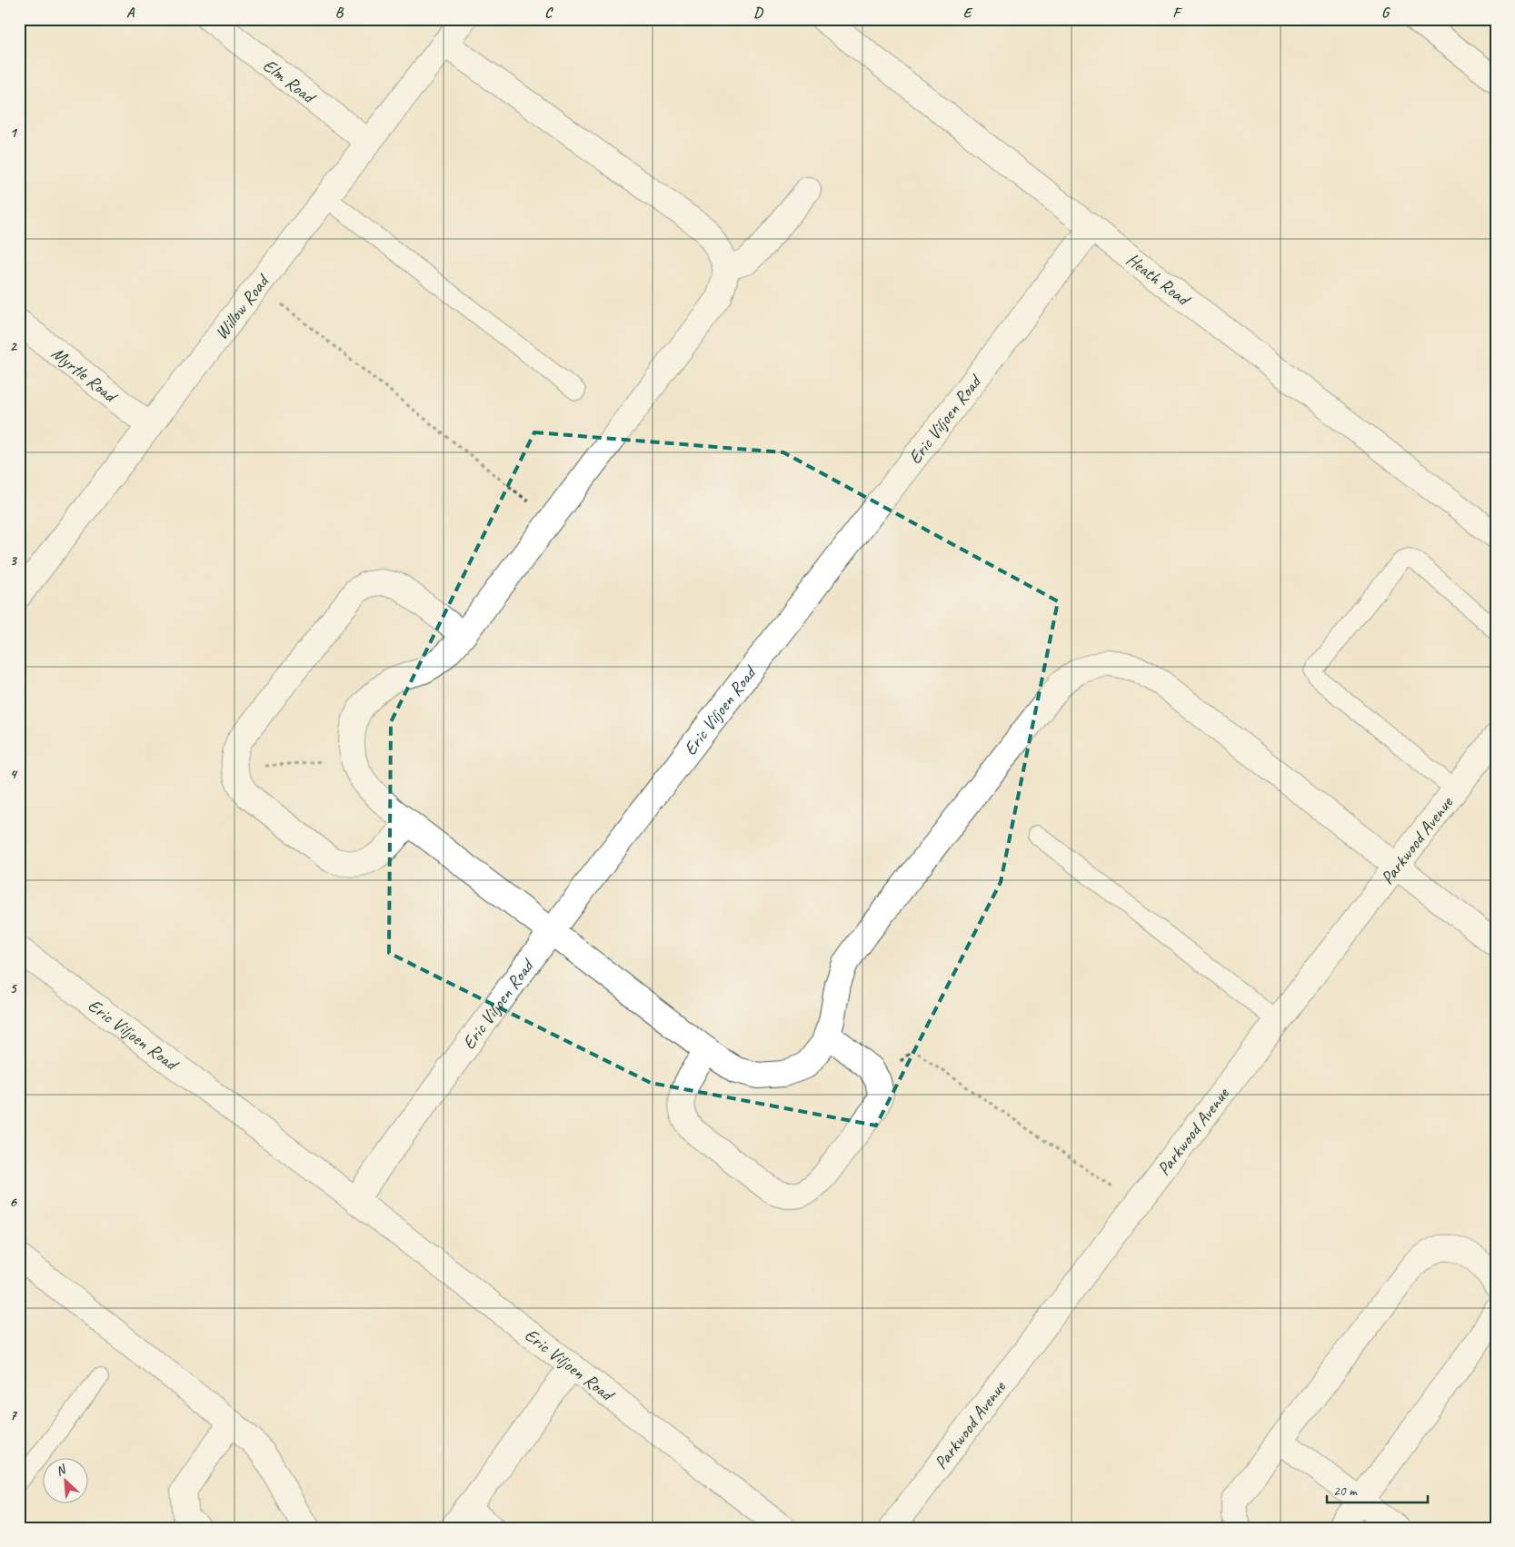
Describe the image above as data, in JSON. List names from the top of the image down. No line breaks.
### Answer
{"streets":{"street":["Elm Road","Heath Road","Willow Road","Myrtle Road","Eric Viljoen Road","Parkwood Avenue"]},"crossings":[["Elm Road","Willow Road"],["Heath Road","Eric Viljoen Road"],["Willow Road","Myrtle Road"]],"scale_bar":"20 m","north":"top left","grid":{"columns":["A","B","C","D","E","F","G"],"rows":["1","2","3","4","5","6","7"]}}
